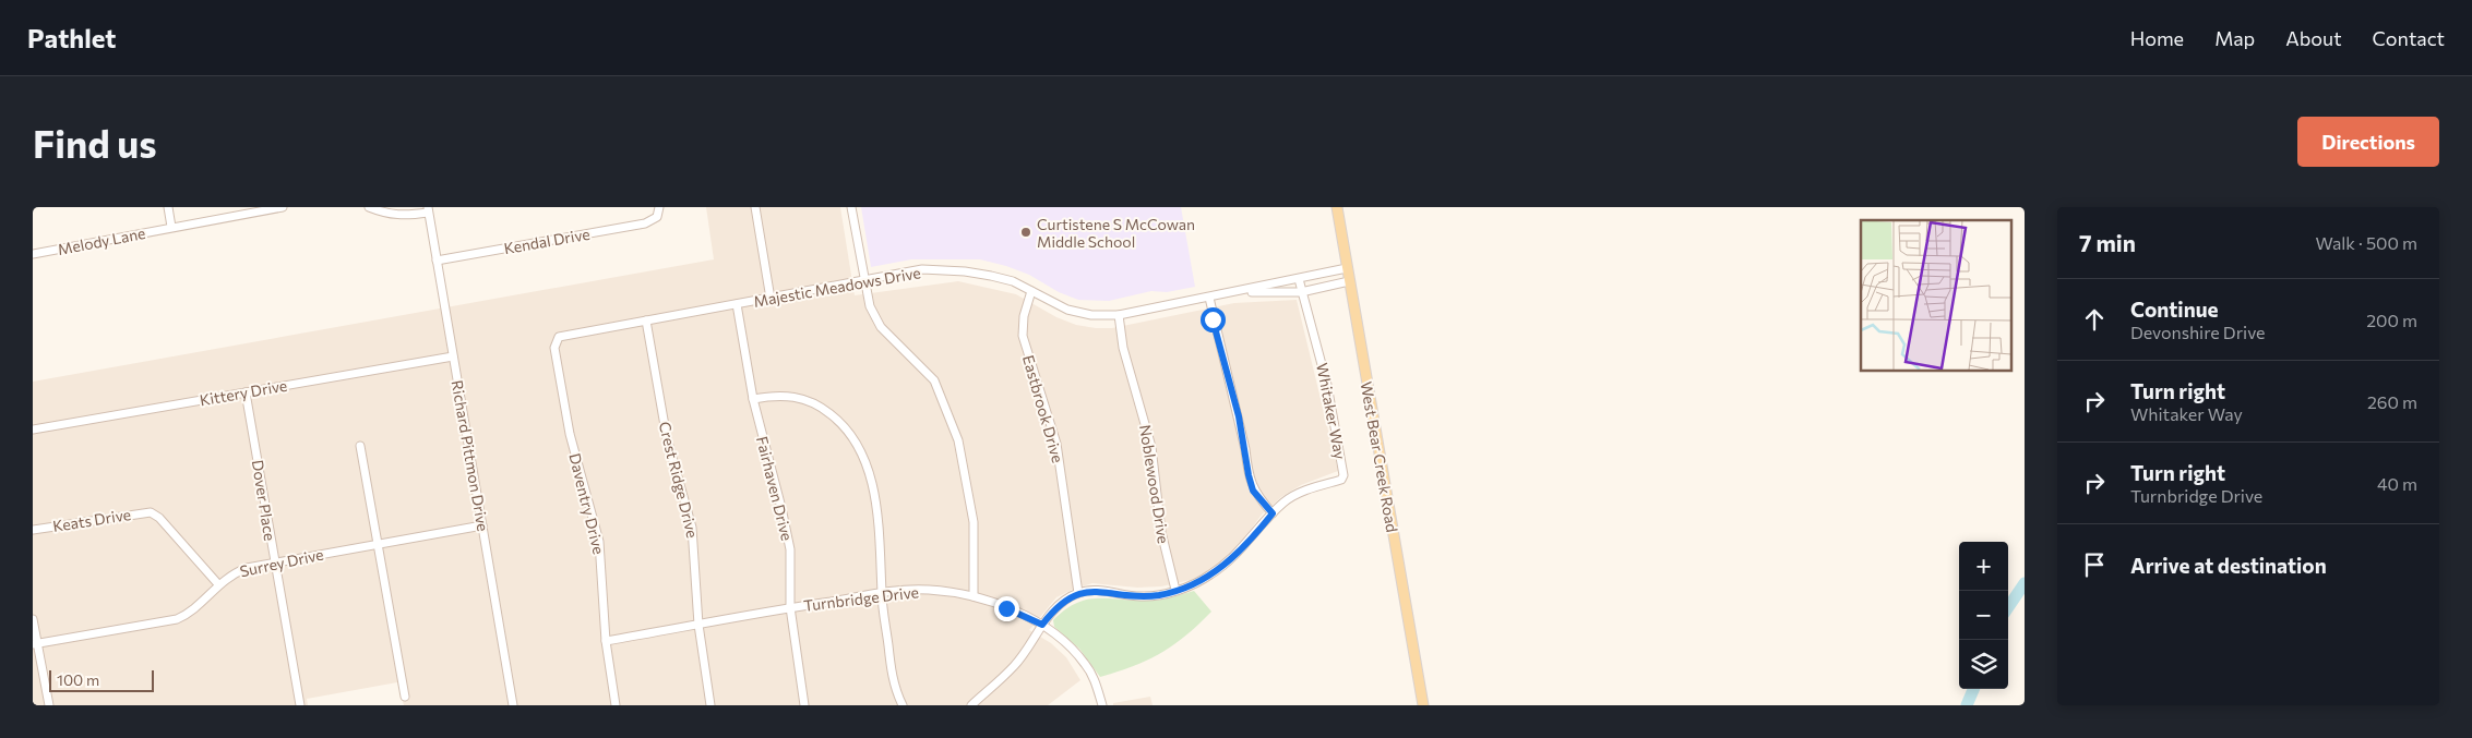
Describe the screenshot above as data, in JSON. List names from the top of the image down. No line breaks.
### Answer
{"streets":{"main road":["West Bear Creek Road"],"street":["Melody Lane","Kendal Drive","Majestic Meadows Drive","Kittery Drive","Eastbrook Drive","Whitaker Way","Richard Pittmon Drive","Crest Ridge Drive","Noblewood Drive","Fairhaven Drive","Dover Place","Daventry Drive","Keats Drive","Surrey Drive","Turnbridge Drive"]},"crossings":[["Kendal Drive","Richard Pittmon Drive"],["Majestic Meadows Drive","Eastbrook Drive"],["Majestic Meadows Drive","Whitaker Way"],["Majestic Meadows Drive","West Bear Creek Road"],["Majestic Meadows Drive","Crest Ridge Drive"],["Majestic Meadows Drive","Noblewood Drive"],["Majestic Meadows Drive","Fairhaven Drive"],["Majestic Meadows Drive","Daventry Drive"],["Kittery Drive","Richard Pittmon Drive"],["Kittery Drive","Dover Place"],["Eastbrook Drive","Whitaker Way"],["Whitaker Way","Noblewood Drive"],["Richard Pittmon Drive","Surrey Drive"],["Crest Ridge Drive","Turnbridge Drive"],["Fairhaven Drive","Turnbridge Drive"],["Dover Place","Surrey Drive"],["Daventry Drive","Turnbridge Drive"],["Keats Drive","Surrey Drive"]],"places":["Curtistene S McCowan Middle School"],"scale_bar":"100 m","page":{"header":"Pathlet","nav":["Home","Map","About","Contact"],"buttons":"Directions","title":"Find us","heading":["7 min","Walk · 500 m"],"list":[["Continue","Devonshire Drive","200 m"],["Turn right","Whitaker Way","260 m"],["Turn right","Turnbridge Drive","40 m"],"Arrive at destination"],"map_buttons":["+","−"],"scale":"100 m"}}
